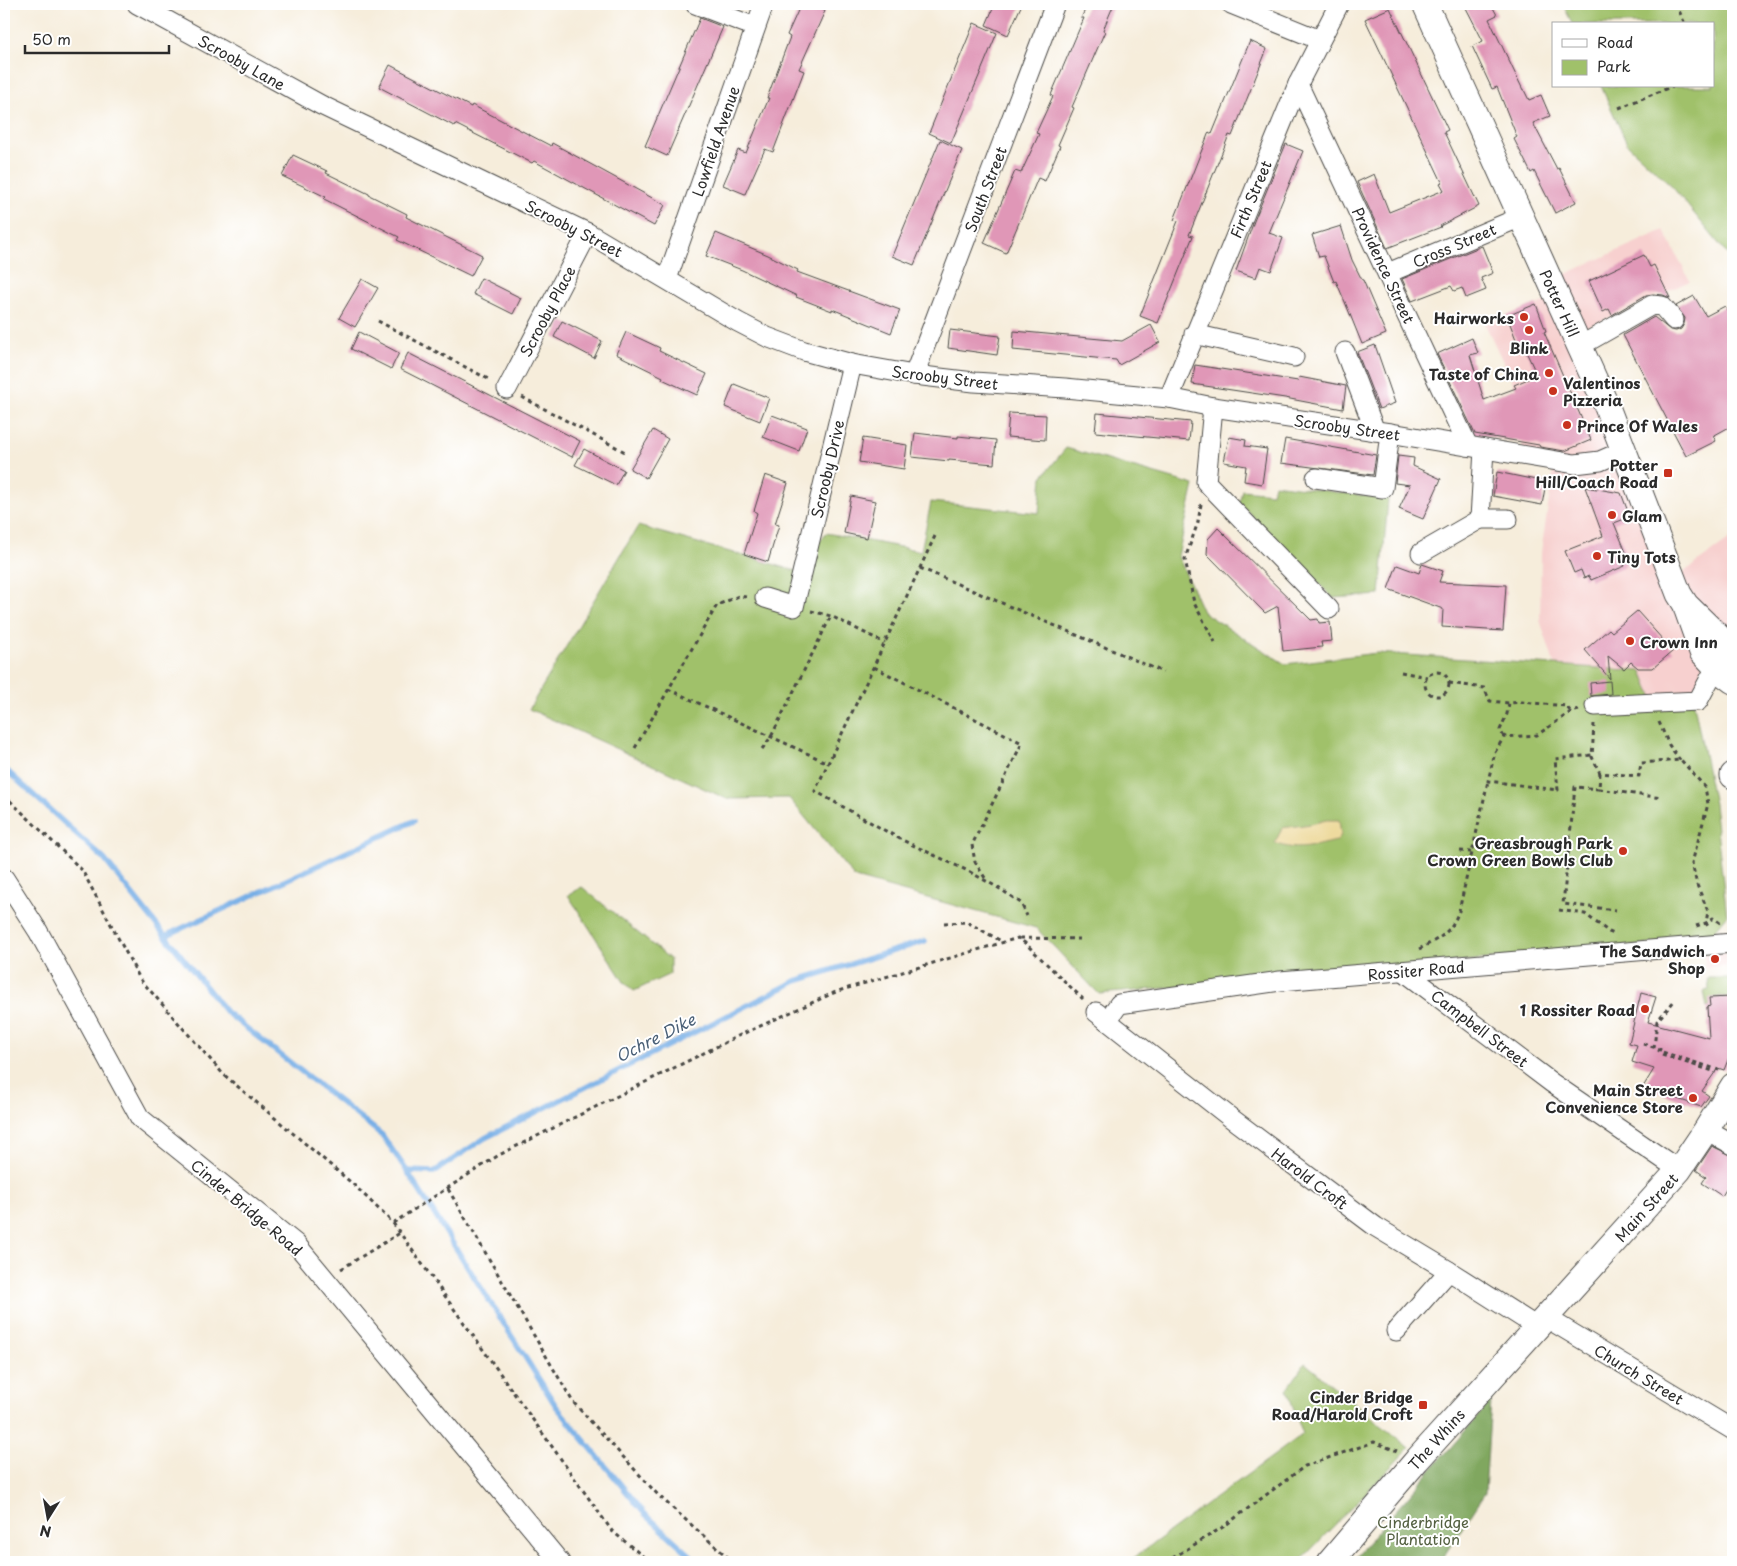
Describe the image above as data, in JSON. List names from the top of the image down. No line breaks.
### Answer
{"streets":{"main road":["Potter Hill","Main Street","The Whins"],"street":["Scrooby Lane","Lowfield Avenue","South Street","Firth Street","Scrooby Street","Cross Street","Providence Street","Scrooby Place","Scrooby Drive","Rossiter Road","Campbell Street","Harold Croft","Cinder Bridge Road","Church Street"]},"crossings":[["Scrooby Lane","Scrooby Street"],["Lowfield Avenue","Scrooby Street"],["South Street","Scrooby Street"],["Firth Street","Scrooby Street"],["Firth Street","Providence Street"],["Scrooby Street","Providence Street"],["Scrooby Street","Potter Hill"],["Scrooby Street","Scrooby Place"],["Scrooby Street","Scrooby Drive"],["Cross Street","Providence Street"],["Cross Street","Potter Hill"],["Rossiter Road","Campbell Street"],["Rossiter Road","Harold Croft"],["Campbell Street","Main Street"],["Harold Croft","Main Street"],["Harold Croft","Church Street"],["Harold Croft","The Whins"],["Main Street","Church Street"],["Main Street","The Whins"],["Church Street","The Whins"]],"water":["Ochre Dike"],"parks":["Cinderbridge Plantation"],"places":{"other":["Hairworks","Blink","Taste of China","Valentinos Pizzeria","Prince Of Wales","Glam","Tiny Tots","Crown Inn","Greasbrough Park Crown Green Bowls Club","The Sandwich Shop","1 Rossiter Road","Main Street Convenience Store"],"transit":["Potter Hill/Coach Road","Cinder Bridge Road/Harold Croft"]},"legend":["Road","Park"],"scale_bar":"50 m","north":"bottom"}
